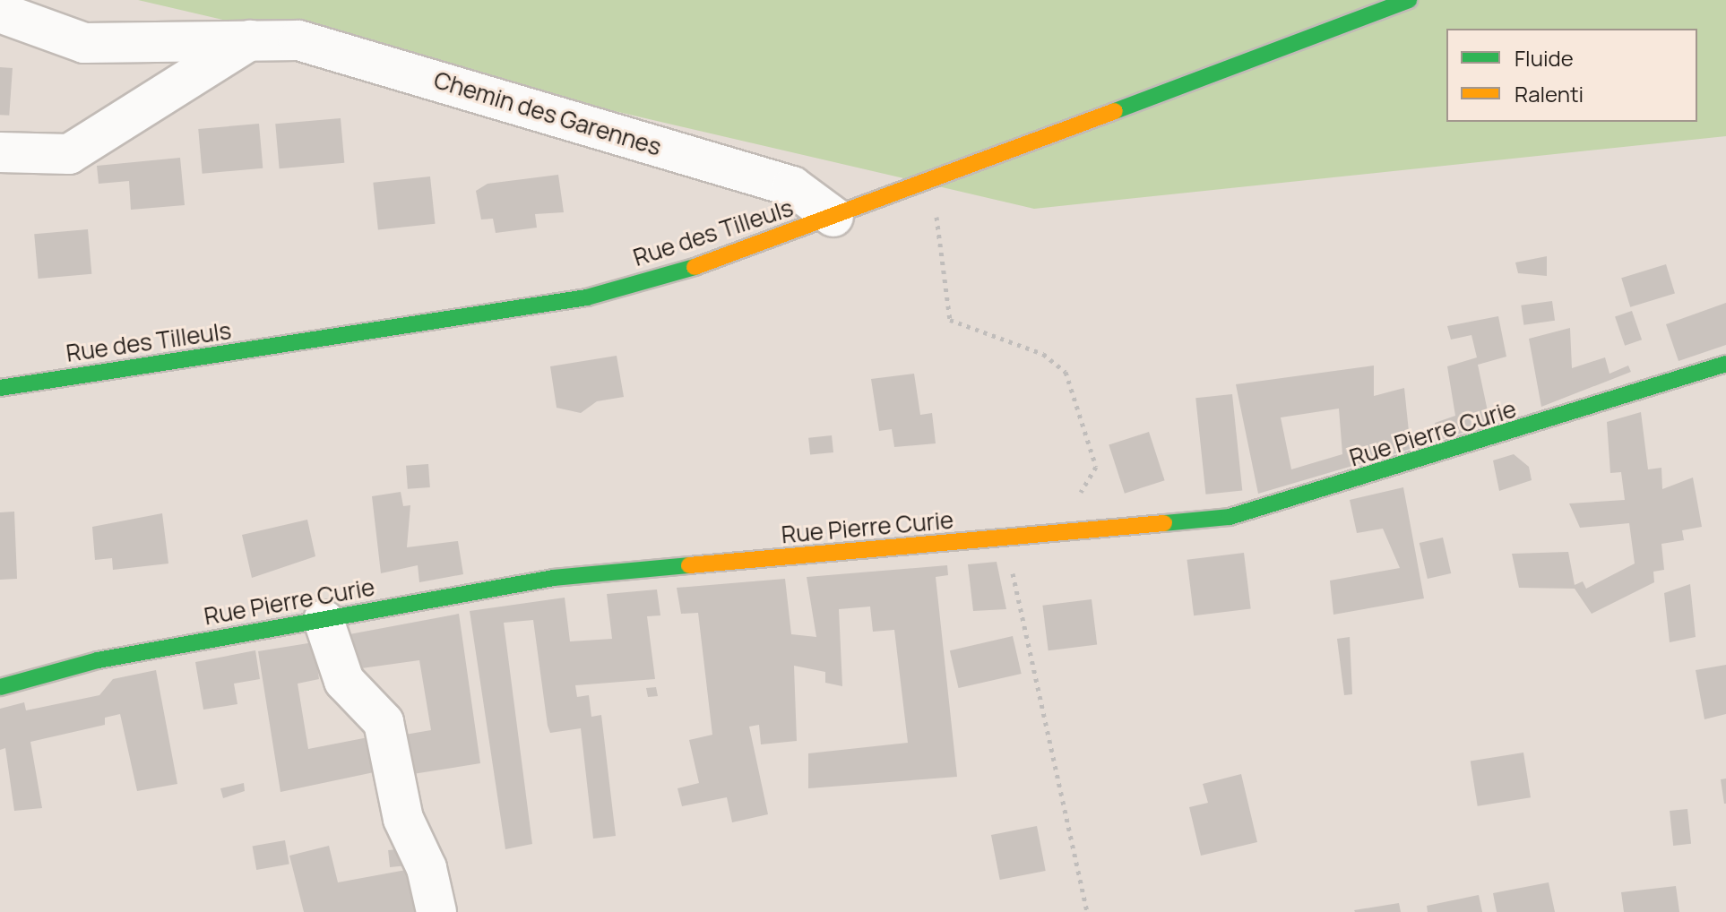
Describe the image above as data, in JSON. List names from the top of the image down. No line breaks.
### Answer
{"streets":{"street":["Chemin des Garennes","Rue des Tilleuls","Rue Pierre Curie"]},"crossings":[["Chemin des Garennes","Rue des Tilleuls"]],"legend":["Fluide","Ralenti"]}
